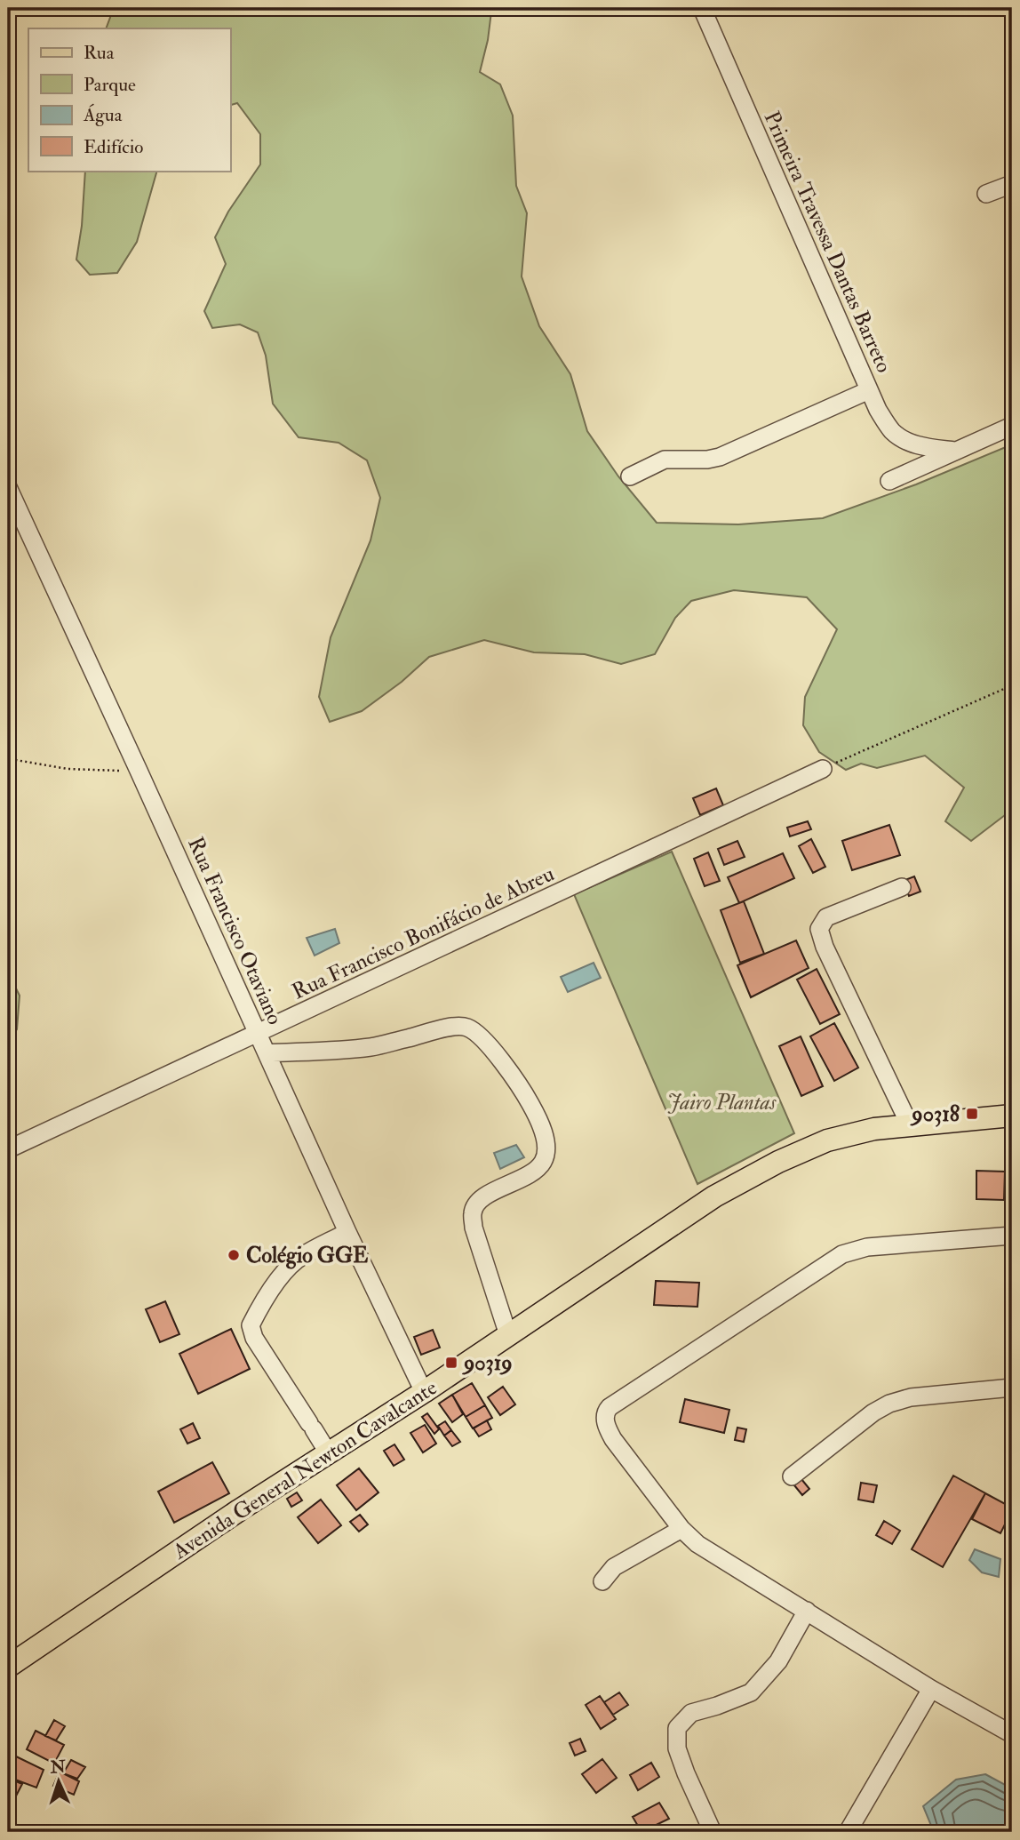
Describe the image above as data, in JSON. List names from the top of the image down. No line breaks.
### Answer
{"streets":{"main road":["Avenida General Newton Cavalcante"],"street":["Primeira Travessa Dantas Barreto","Rua Francisco Otaviano","Rua Francisco Bonifácio de Abreu"]},"crossings":[["Rua Francisco Otaviano","Rua Francisco Bonifácio de Abreu"],["Rua Francisco Otaviano","Avenida General Newton Cavalcante"]],"parks":["Jairo Plantas"],"places":{"transit":["90318","90319"],"other":["Colégio GGE"]},"legend":["Rua","Parque","Água","Edifício"],"north":"top"}
